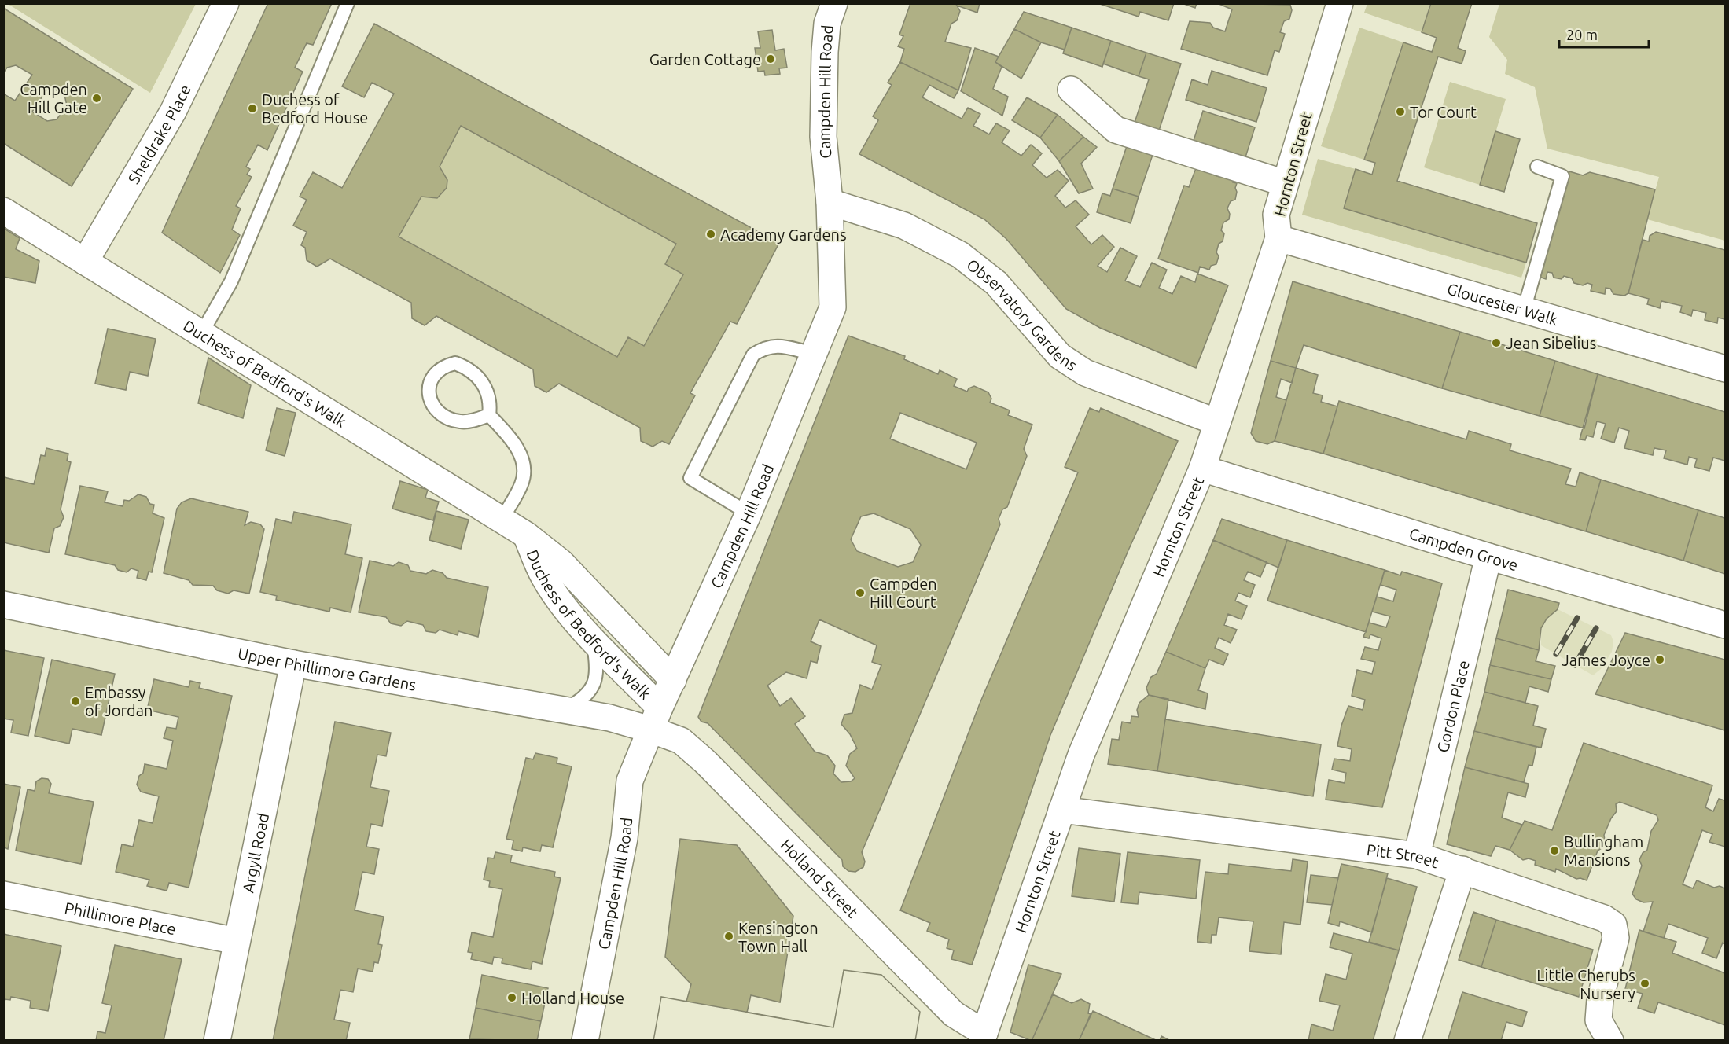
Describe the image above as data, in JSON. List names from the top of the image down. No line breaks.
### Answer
{"streets":{"street":["Campden Hill Road","Sheldrake Place","Hornton Street","Gloucester Walk","Observatory Gardens","Duchess of Bedford's Walk","Campden Grove","Upper Phillimore Gardens","Gordon Place","Argyll Road","Pitt Street","Holland Street","Phillimore Place"]},"crossings":[["Campden Hill Road","Observatory Gardens"],["Campden Hill Road","Duchess of Bedford's Walk"],["Campden Hill Road","Upper Phillimore Gardens"],["Campden Hill Road","Holland Street"],["Sheldrake Place","Duchess of Bedford's Walk"],["Hornton Street","Gloucester Walk"],["Hornton Street","Observatory Gardens"],["Hornton Street","Campden Grove"],["Hornton Street","Pitt Street"],["Hornton Street","Holland Street"],["Duchess of Bedford's Walk","Upper Phillimore Gardens"],["Duchess of Bedford's Walk","Holland Street"],["Campden Grove","Gordon Place"],["Upper Phillimore Gardens","Argyll Road"],["Upper Phillimore Gardens","Holland Street"],["Gordon Place","Pitt Street"],["Argyll Road","Phillimore Place"]],"places":["Garden Cottage","Campden Hill Gate","Duchess of Bedford House","Tor Court","Academy Gardens","Jean Sibelius","Campden Hill Court","James Joyce","Embassy of Jordan","Bullingham Mansions","Kensington Town Hall","Little Cherubs Nursery","Holland House"],"scale_bar":"20 m"}
